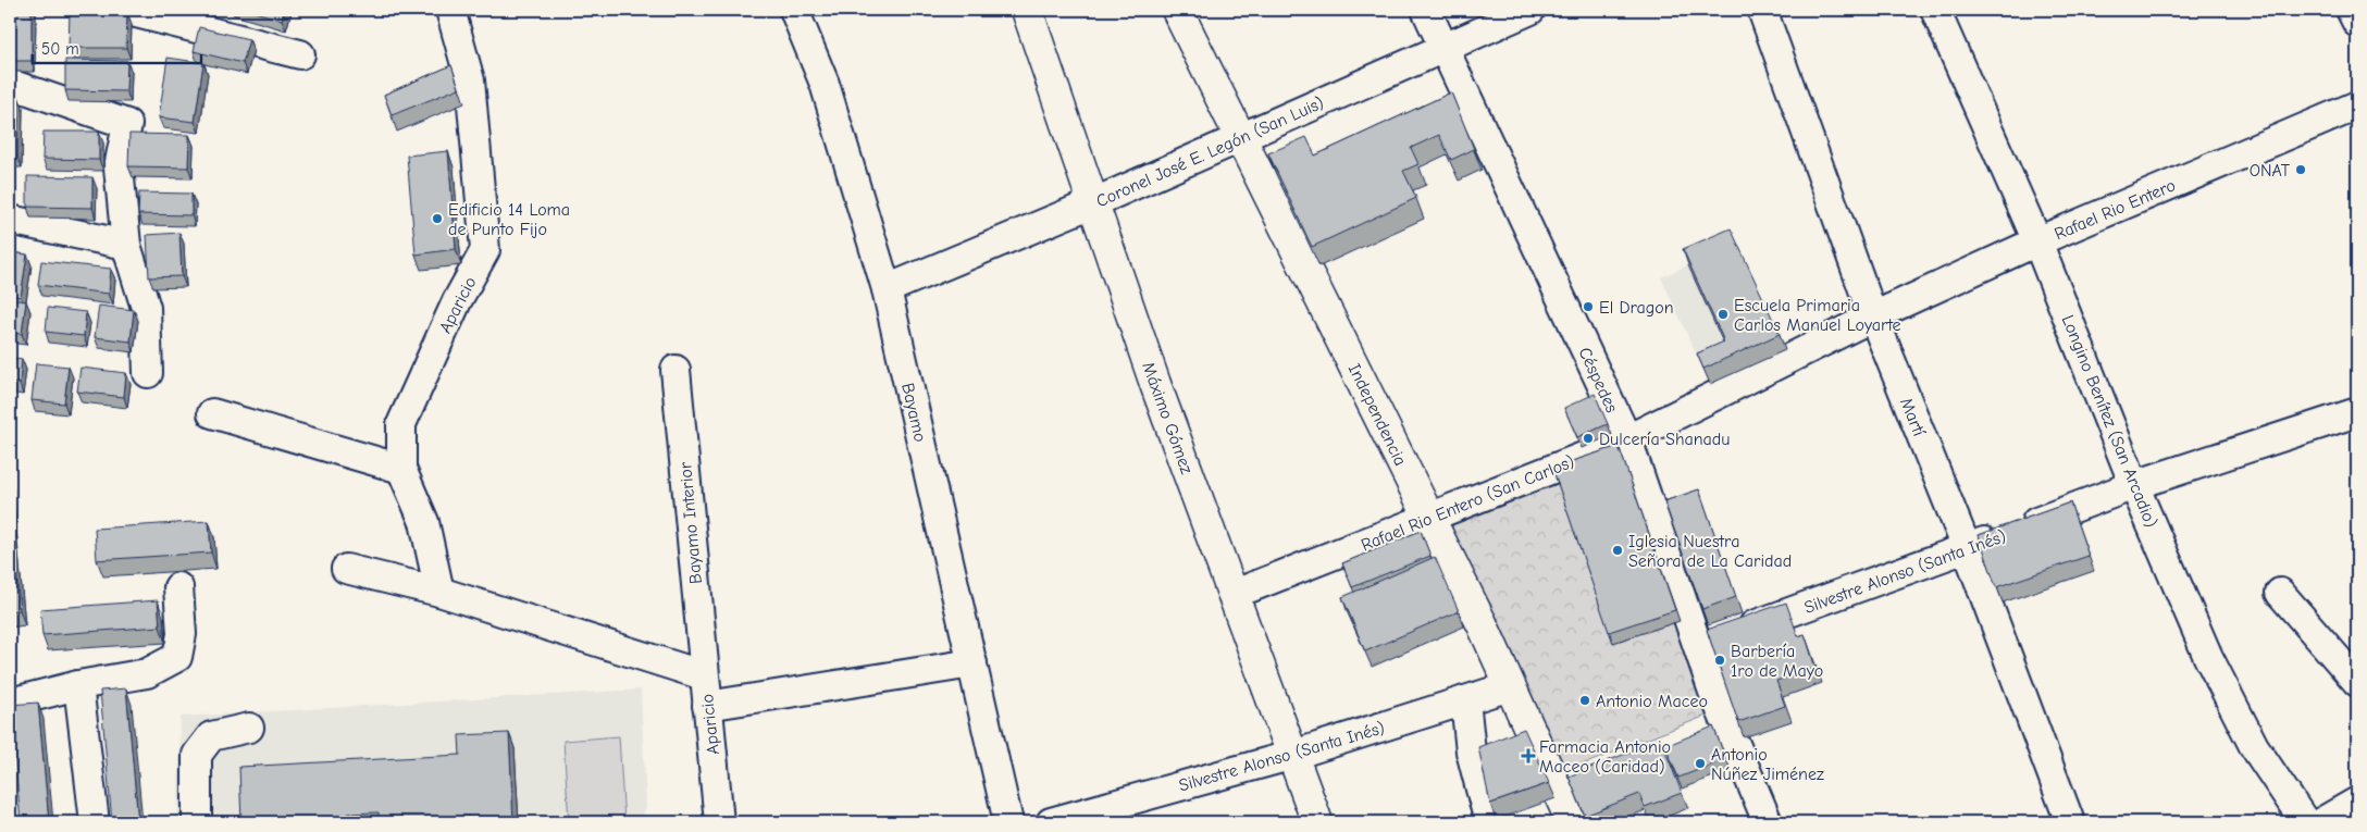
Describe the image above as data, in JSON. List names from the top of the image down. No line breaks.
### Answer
{"streets":{"main road":["Independencia","Máximo Gómez"],"street":["Coronel José E. Legón (San Luis)","Rafael Rio Entero","Aparicio","Céspedes","Bayamo","Martí","Longino Benítez (San Arcadio)","Rafael Rio Entero (San Carlos)","Bayamo Interior","Silvestre Alonso (Santa Inés)"]},"crossings":[["Coronel José E. Legón (San Luis)","Céspedes"],["Coronel José E. Legón (San Luis)","Bayamo"],["Coronel José E. Legón (San Luis)","Independencia"],["Coronel José E. Legón (San Luis)","Máximo Gómez"],["Rafael Rio Entero","Martí"],["Rafael Rio Entero","Longino Benítez (San Arcadio)"],["Rafael Rio Entero","Rafael Rio Entero (San Carlos)"],["Aparicio","Bayamo Interior"],["Céspedes","Rafael Rio Entero (San Carlos)"],["Céspedes","Silvestre Alonso (Santa Inés)"],["Independencia","Rafael Rio Entero (San Carlos)"],["Independencia","Silvestre Alonso (Santa Inés)"],["Martí","Rafael Rio Entero (San Carlos)"],["Martí","Silvestre Alonso (Santa Inés)"],["Máximo Gómez","Rafael Rio Entero (San Carlos)"],["Máximo Gómez","Silvestre Alonso (Santa Inés)"],["Longino Benítez (San Arcadio)","Silvestre Alonso (Santa Inés)"]],"places":{"other":["ONAT","Edificio 14 Loma de Punto Fijo","El Dragon","Escuela Primaria Carlos Manuel Loyarte","Dulcería Shanadu","Iglesia Nuestra Señora de La Caridad","Barbería 1ro de Mayo","Antonio Maceo","Antonio Núñez Jiménez"],"health":["Farmacia Antonio Maceo (Caridad)"]},"scale_bar":"50 m"}
